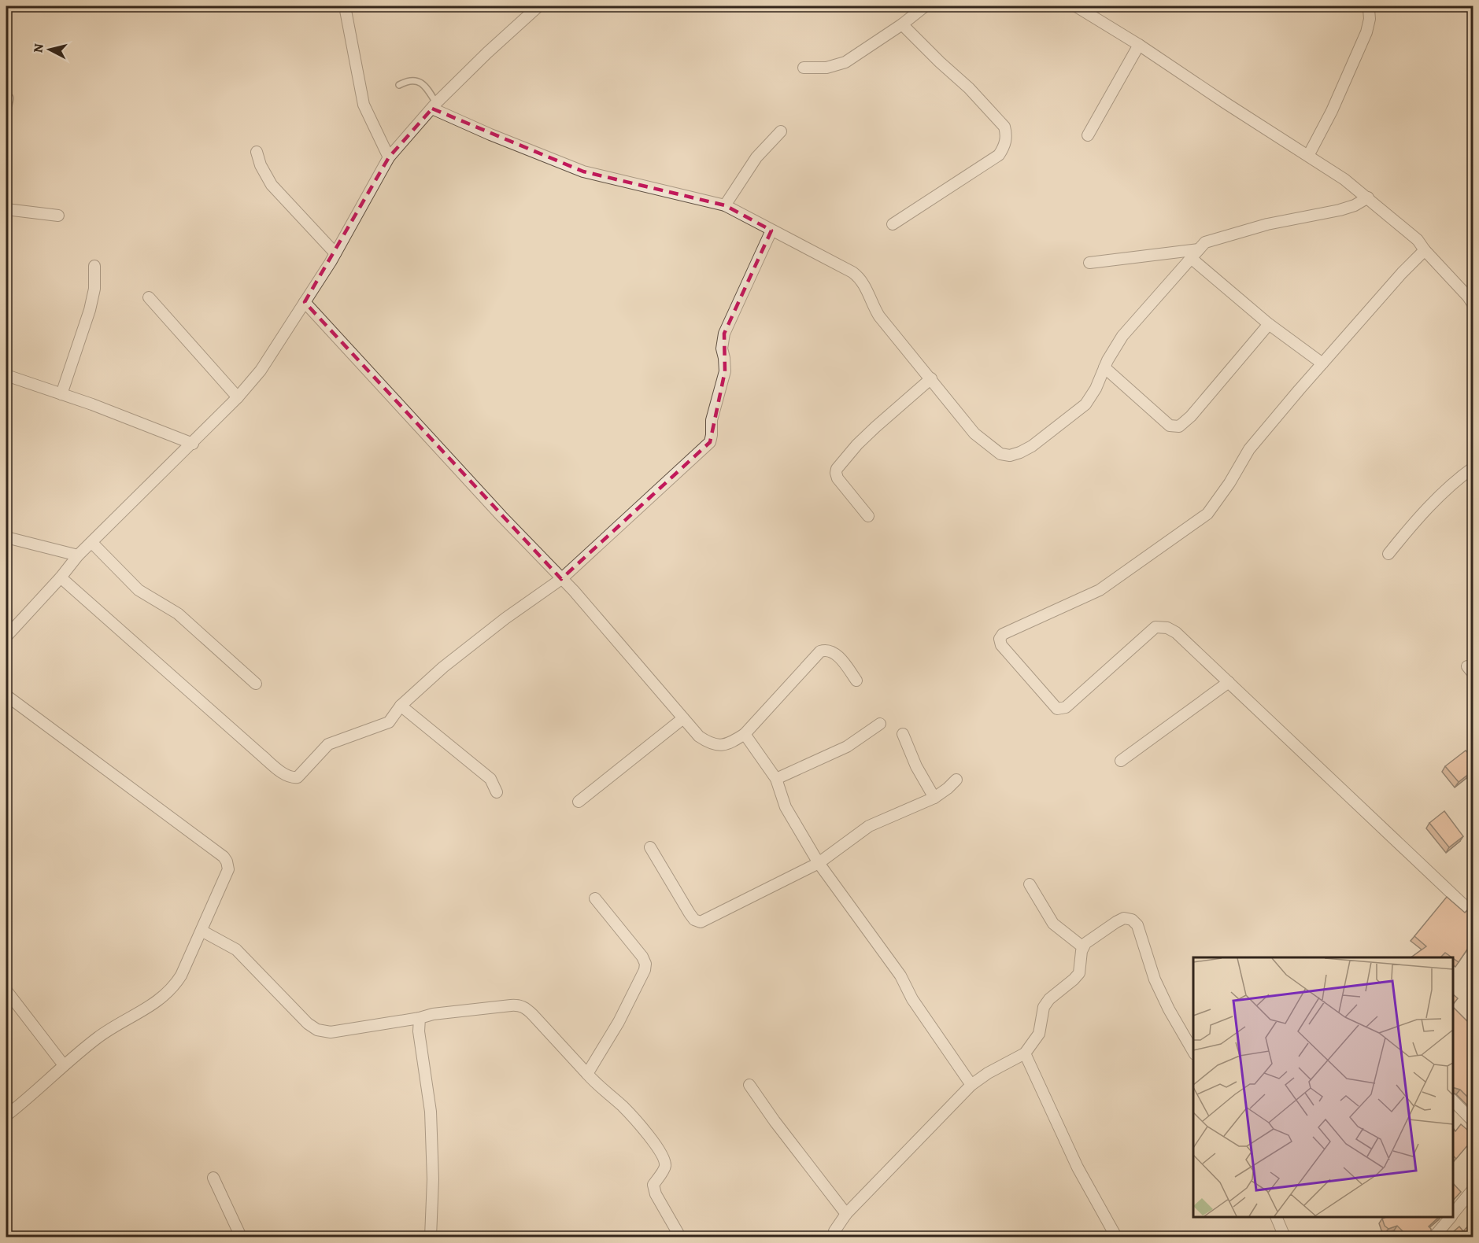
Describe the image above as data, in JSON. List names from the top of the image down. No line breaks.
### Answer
{"north":"left"}
